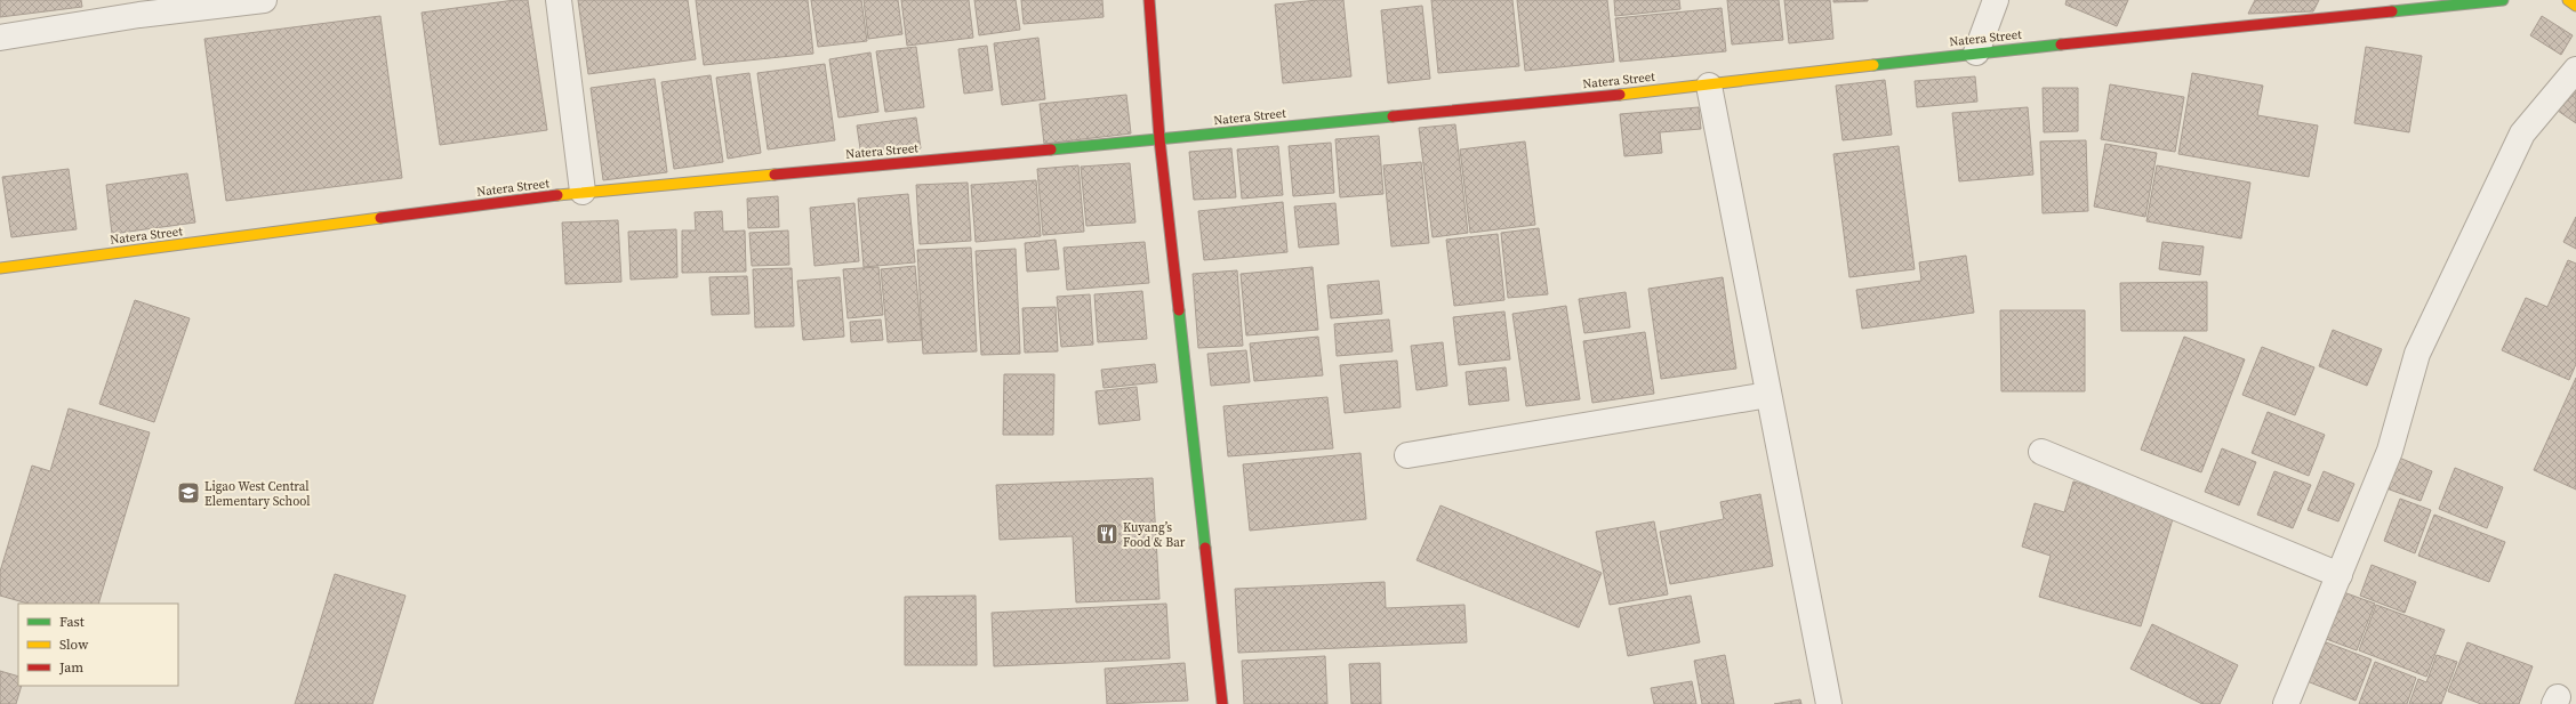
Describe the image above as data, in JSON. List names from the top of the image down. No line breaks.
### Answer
{"streets":{"street":["Natera Street"]},"places":{"school or university":["Ligao West Central Elementary School"],"restaurant":["Kuyang’s Food & Bar"]},"legend":["Fast","Slow","Jam"]}
